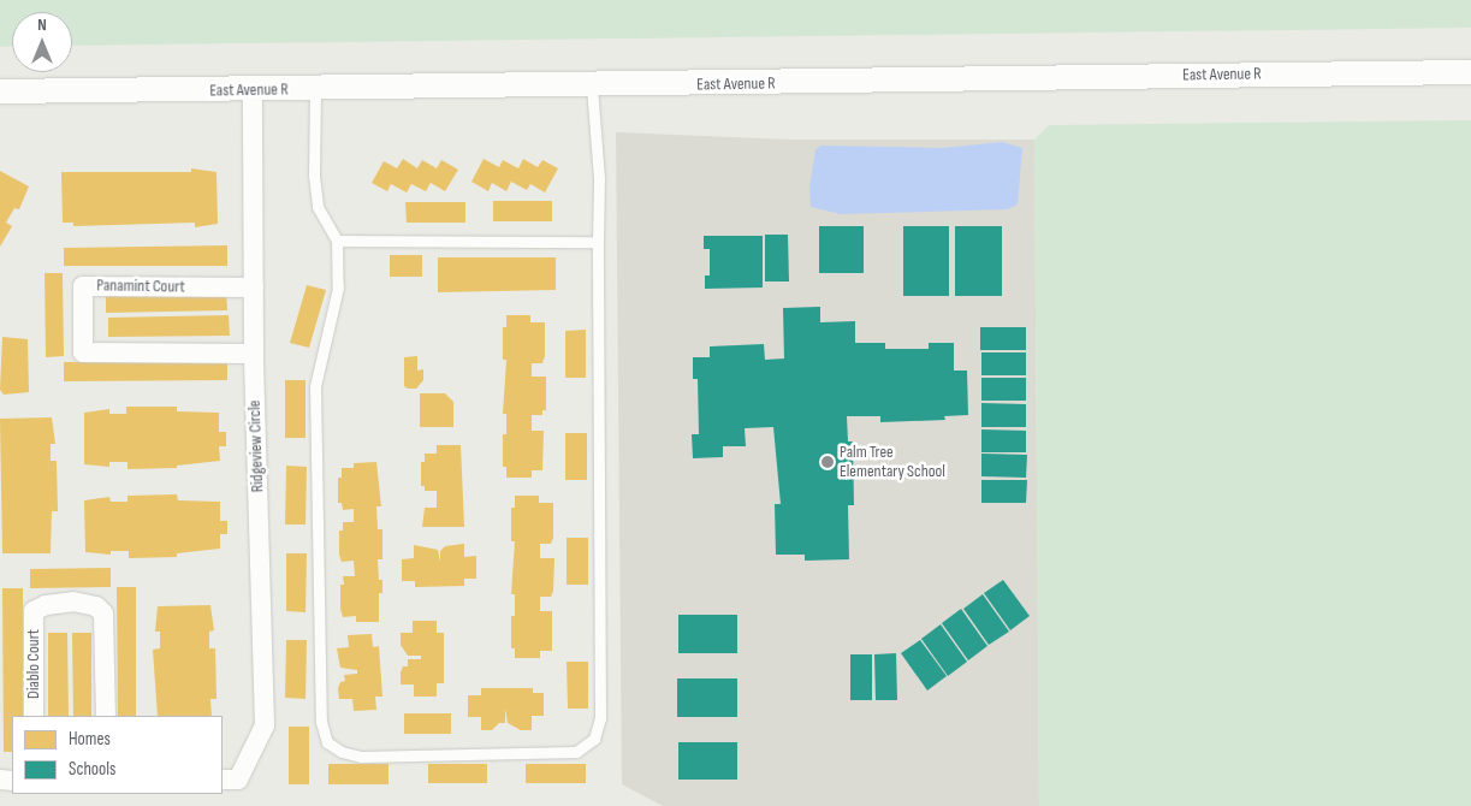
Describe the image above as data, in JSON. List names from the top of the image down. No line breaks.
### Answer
{"streets":{"street":["East Avenue R","Panamint Court","Ridgeview Circle","Diablo Court"]},"crossings":[["East Avenue R","Ridgeview Circle"],["Panamint Court","Ridgeview Circle"]],"places":["Palm Tree Elementary School"],"legend":["Homes","Schools"],"north":"top"}
